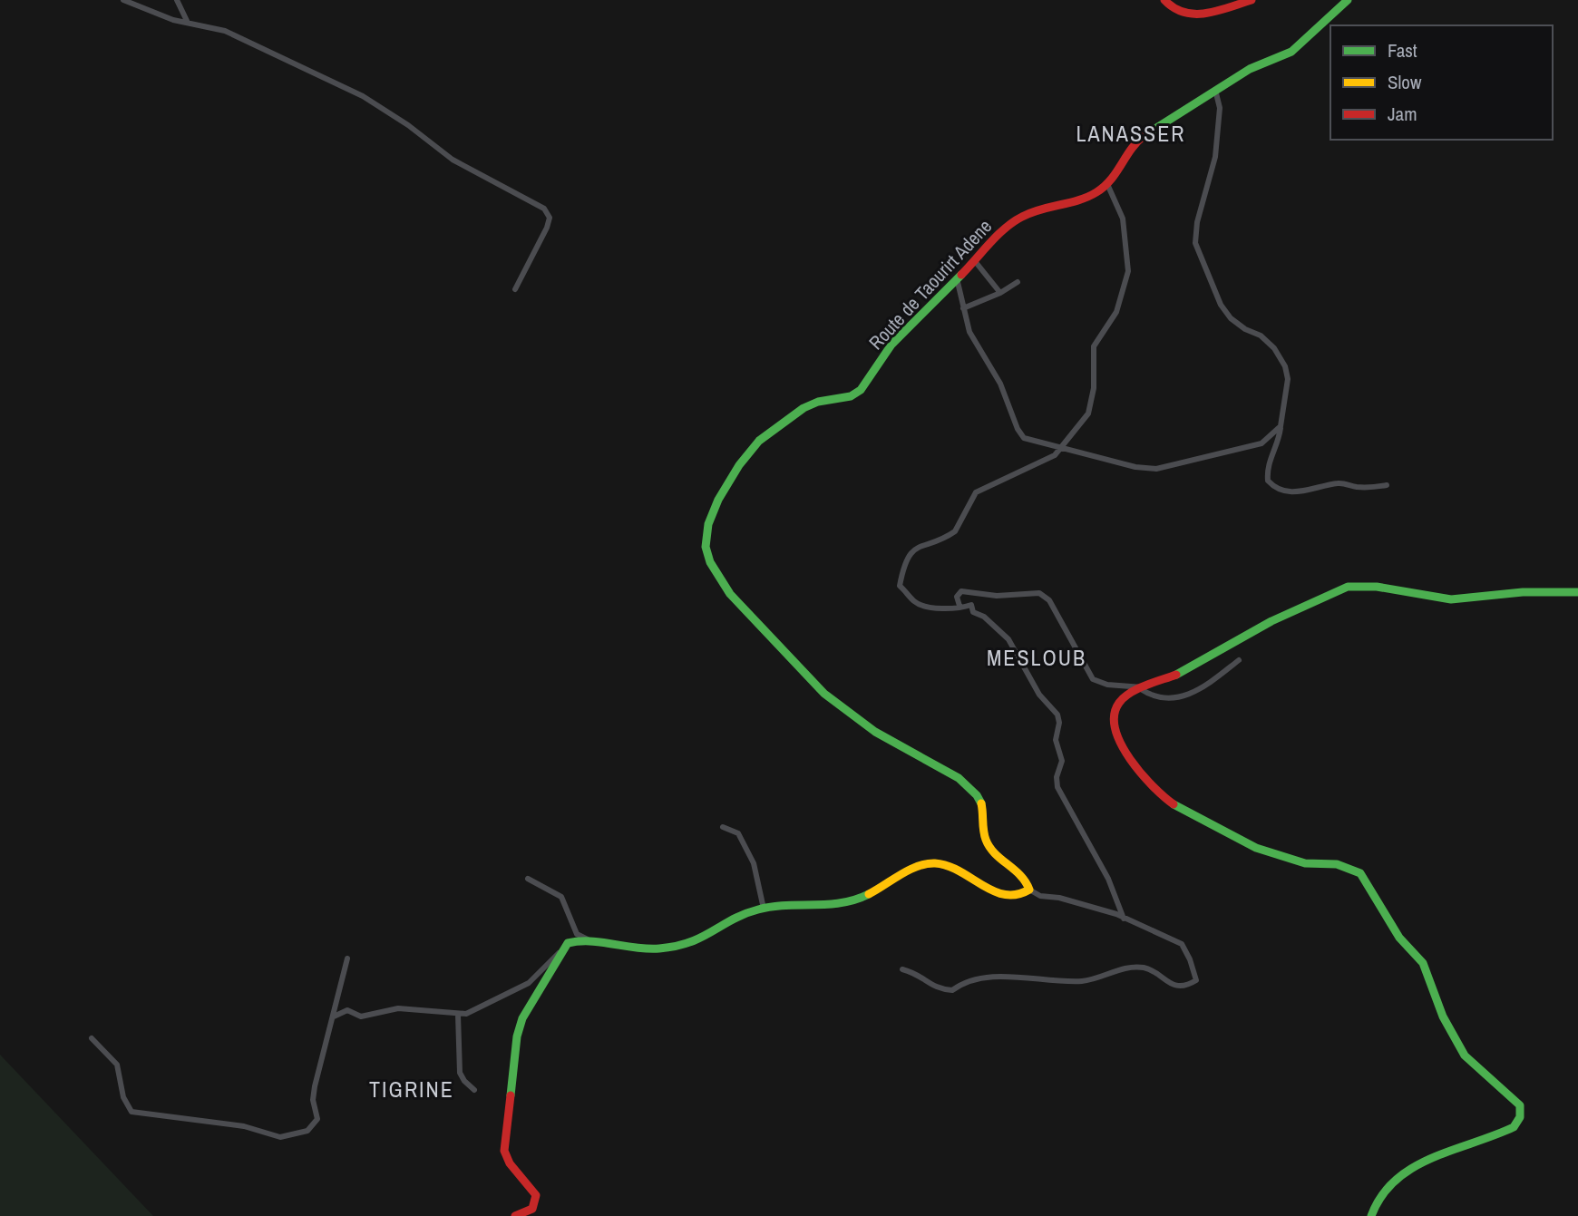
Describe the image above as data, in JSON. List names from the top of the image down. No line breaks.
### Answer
{"streets":{"street":["Route de Taourirt Adene"]},"districts":["LANASSER","MESLOUB","TIGRINE"],"legend":["Fast","Slow","Jam"]}
